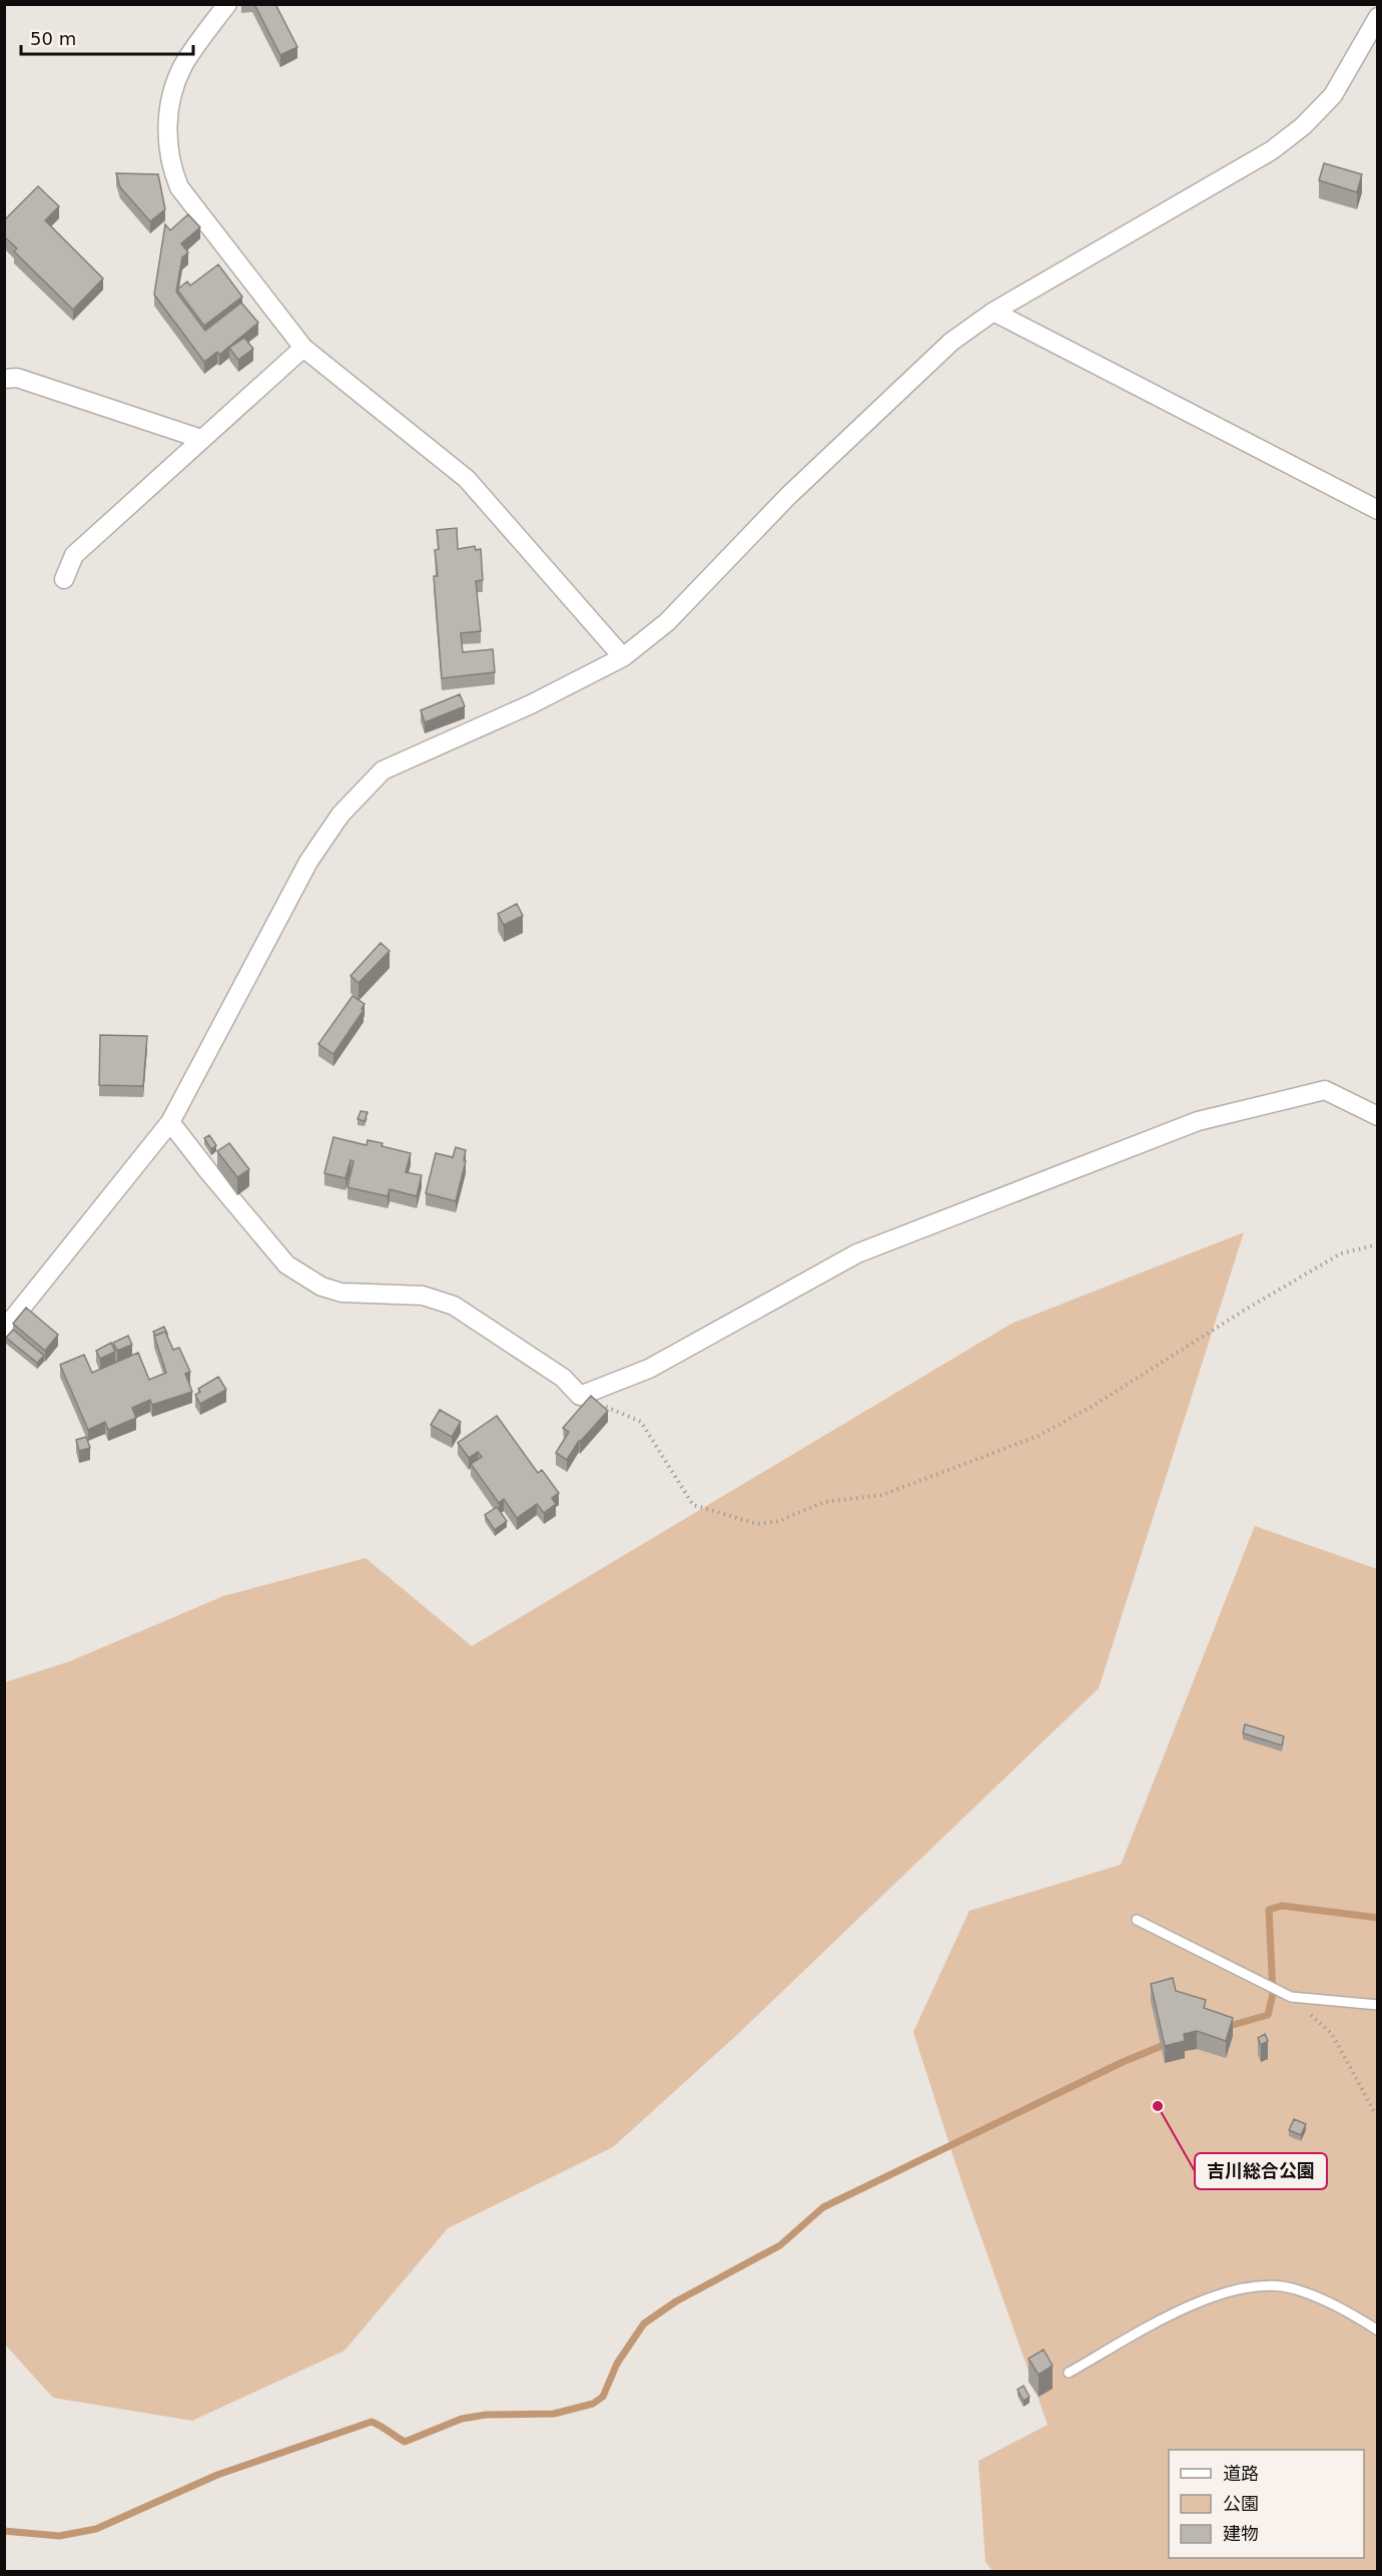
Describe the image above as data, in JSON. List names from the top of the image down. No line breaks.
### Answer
{"places":["吉川総合公園"],"legend":["道路","公園","建物"],"scale_bar":"50 m"}
